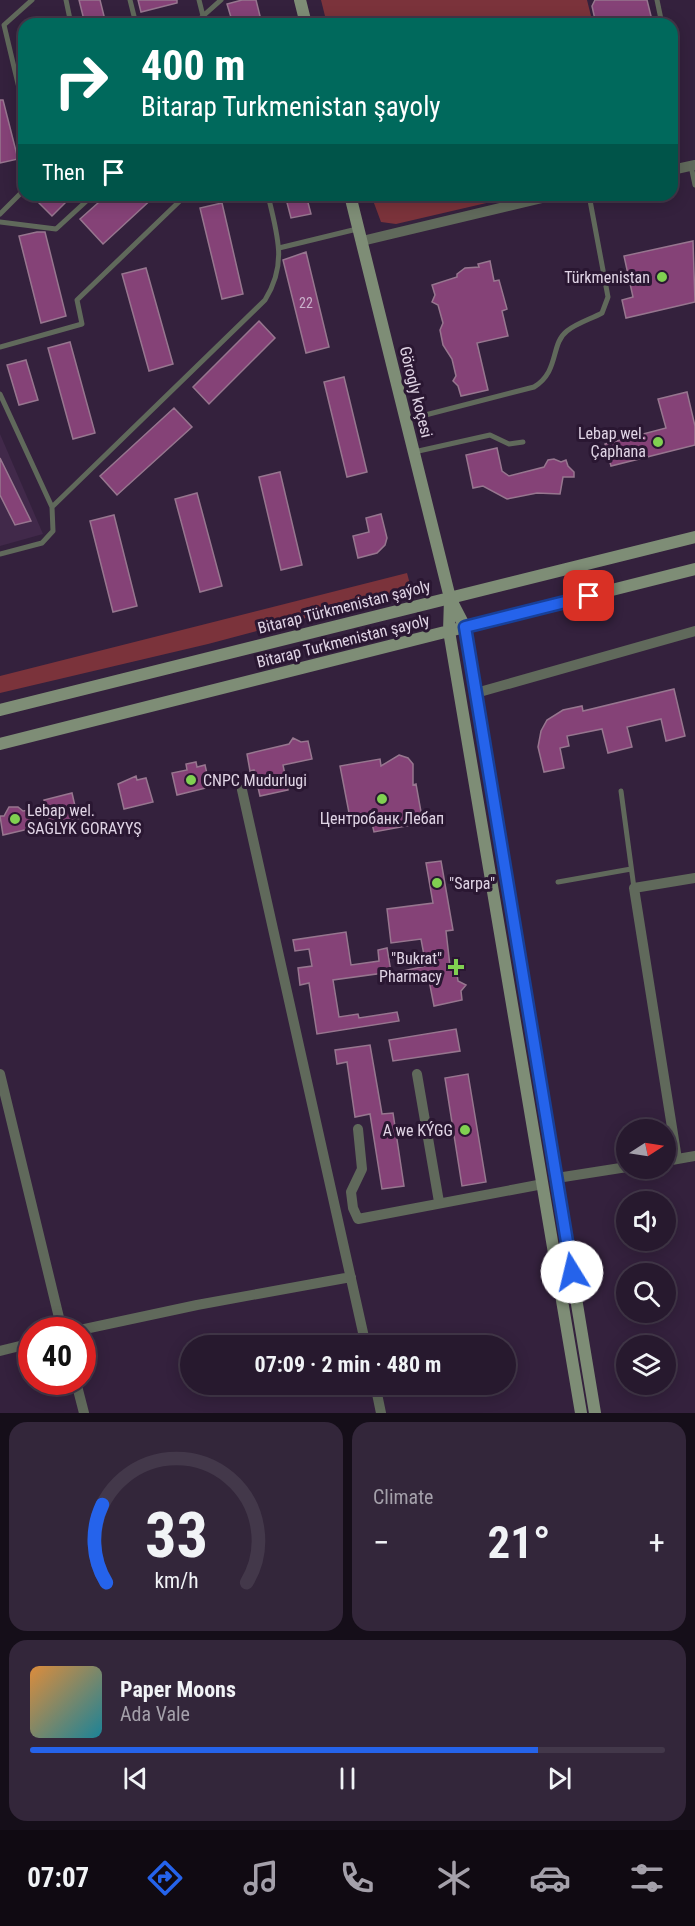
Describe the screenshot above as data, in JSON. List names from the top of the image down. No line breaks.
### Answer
{"streets":{"main road":["Görogly koçesi","Bitarap Türkmenistan şaýoly","Bitarap Turkmenistan şayoly"]},"crossings":[["Görogly koçesi","Bitarap Türkmenistan şaýoly"],["Görogly koçesi","Bitarap Turkmenistan şayoly"]],"places":{"other":["Türkmenistan","Lebap wel. Çaphana","CNPC Mudurlugi","Центробанк Лебап","Lebap wel. SAGLYK GORAYYŞ","\"Sarpa\"","A we KÝGG"],"health":["\"Bukrat\" Pharmacy"]},"house_numbers":["22"],"north":"right","page":{"turn":["400 m","Bitarap Turkmenistan şayoly"],"then":"Then","limit":"40","trip":"07:09 · 2 min · 480 m","tile":"Climate","heat":["−","21°","+"],"song":["Paper Moons","Ada Vale"],"tabs":"07:07","gauge":["33","km/h"]}}
